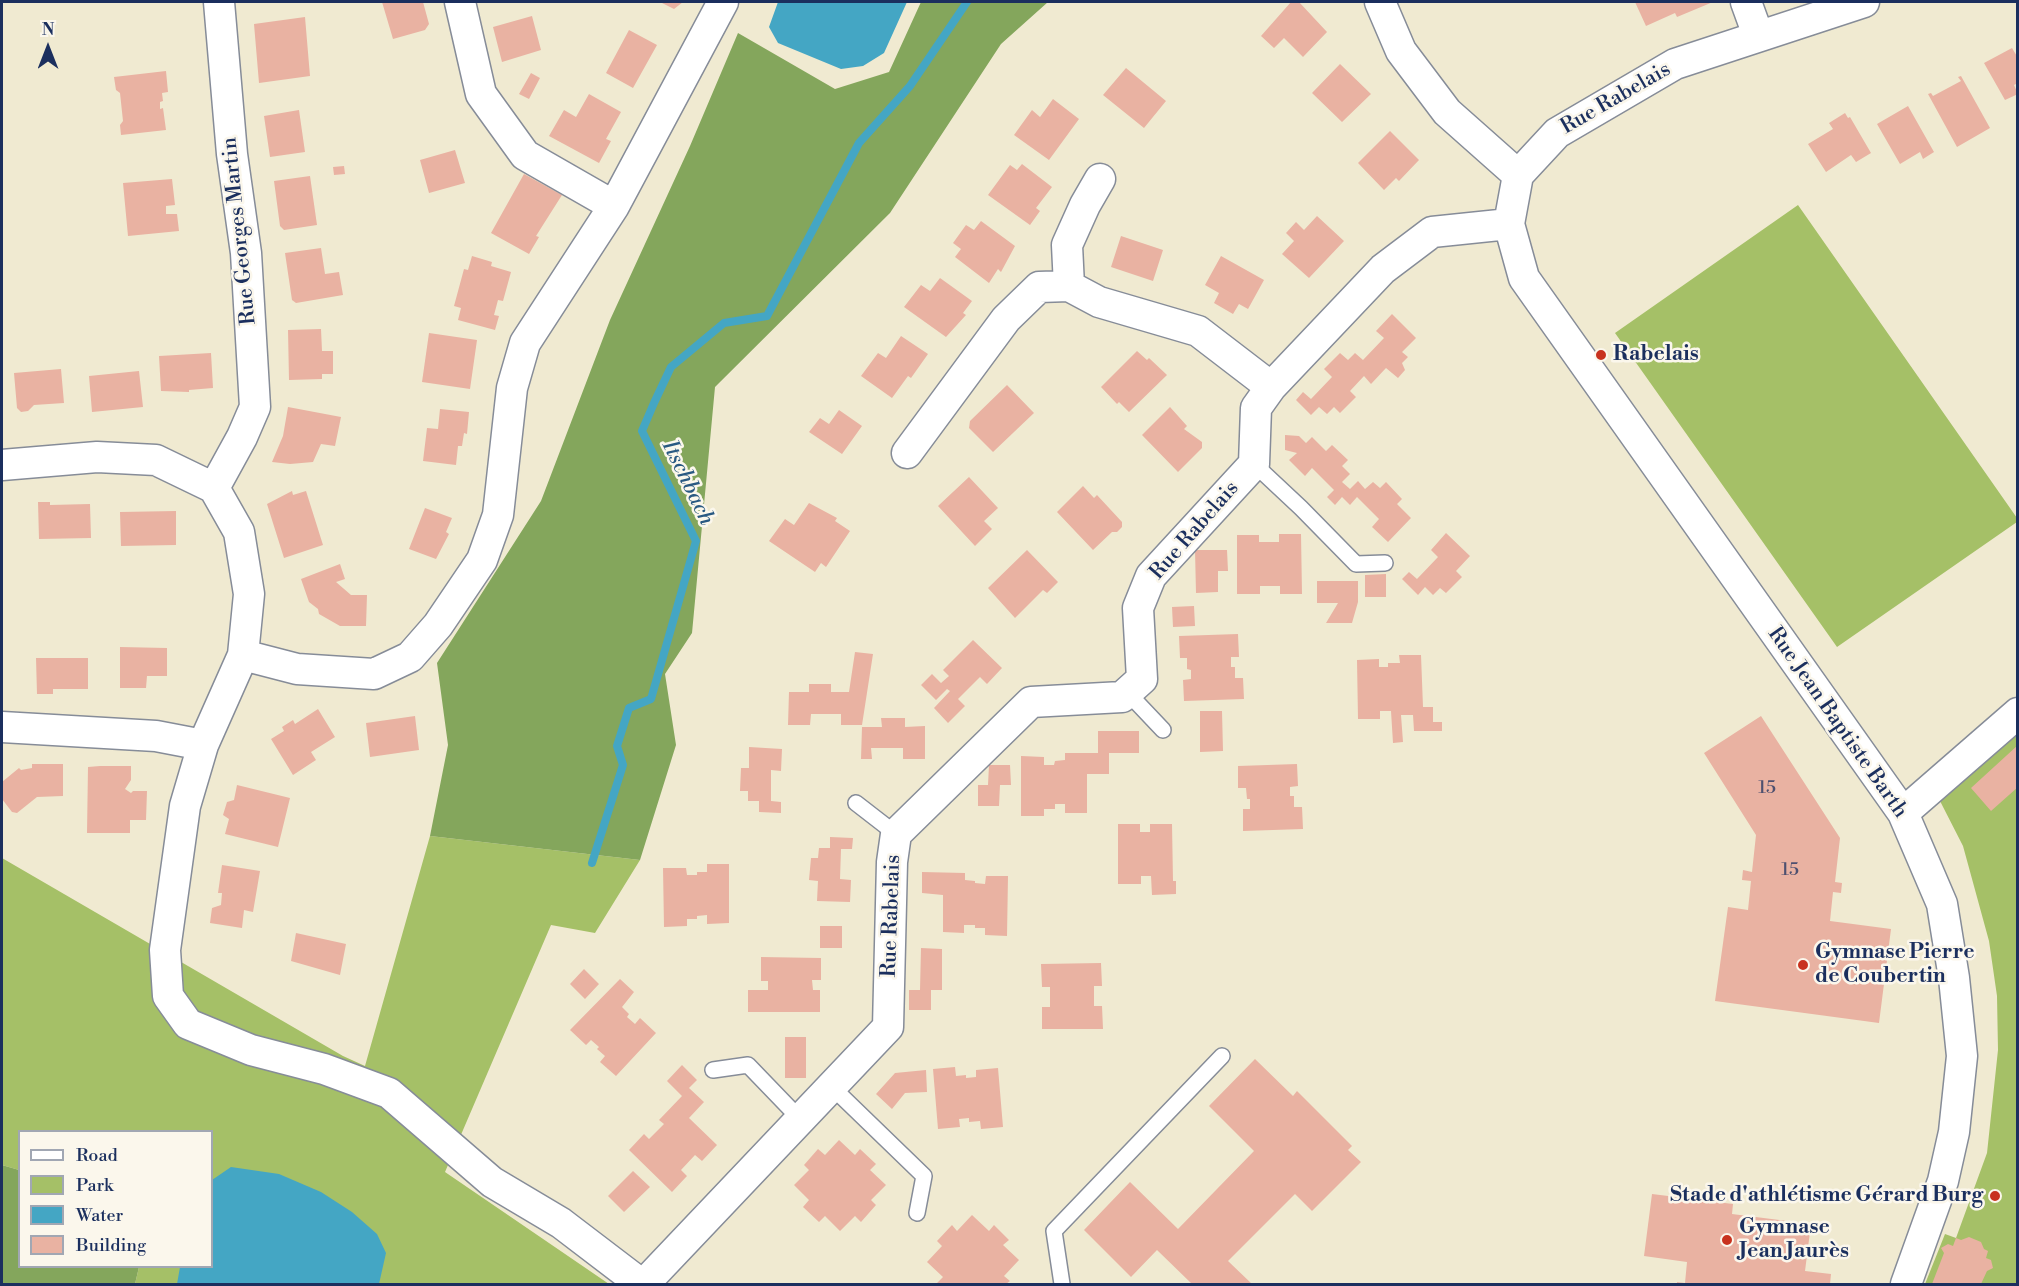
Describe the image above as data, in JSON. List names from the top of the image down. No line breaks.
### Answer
{"streets":{"street":["Rue Rabelais","Rue Georges Martin","Rue Jean Baptiste Barth"]},"crossings":[["Rue Rabelais","Rue Jean Baptiste Barth"]],"water":["Itschbach"],"places":["Rabelais","Gymnase Pierre de Coubertin","Stade d'athlétisme Gérard Burg","Gymnase Jean Jaurès"],"house_numbers":["15","15"],"legend":["Road","Park","Water","Building"],"north":"top"}
